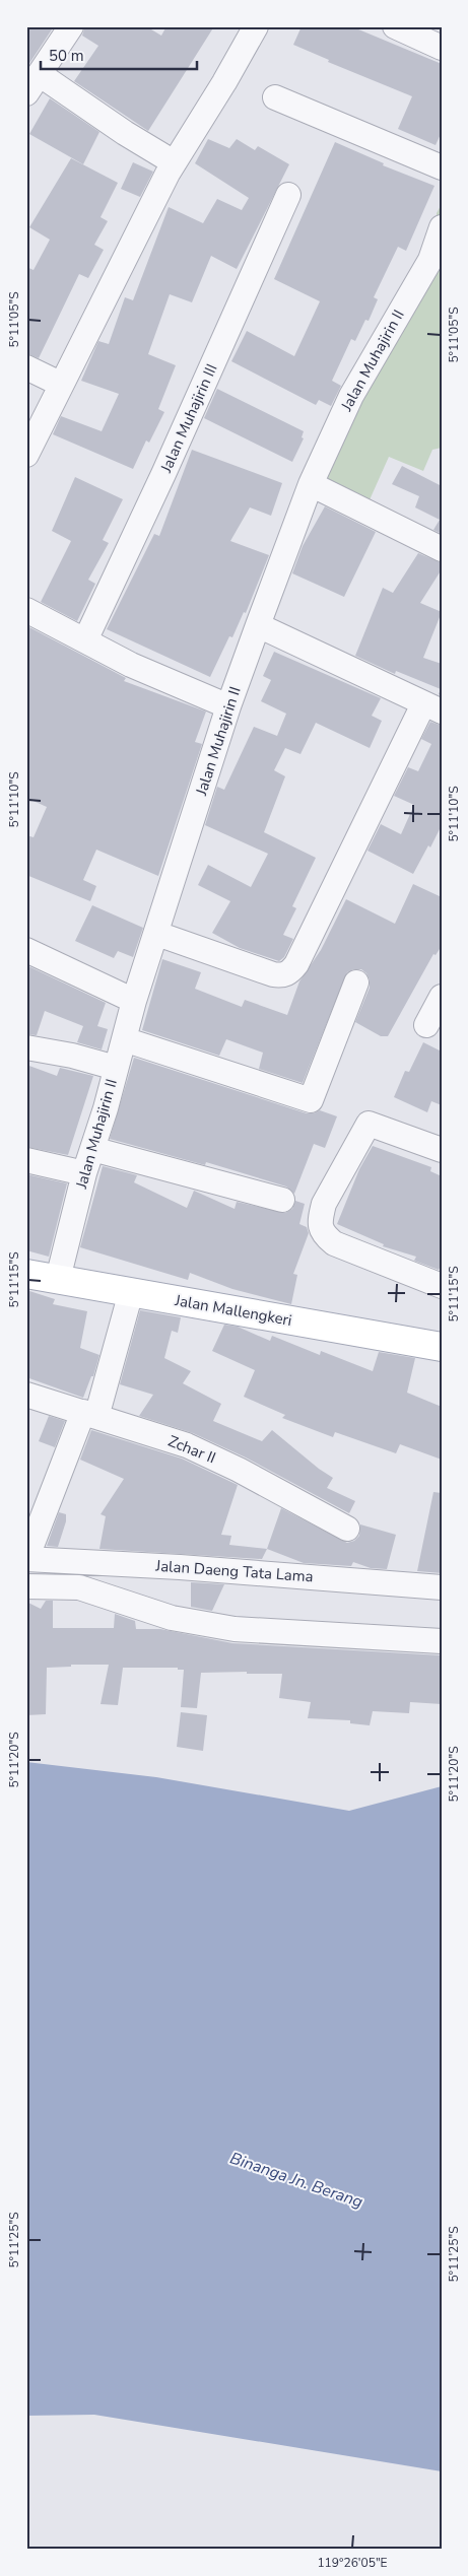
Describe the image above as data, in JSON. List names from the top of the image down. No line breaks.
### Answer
{"streets":{"main road":["Jalan Mallengkeri"],"street":["Jalan Muhajirin II","Jalan Muhajirin III","Zchar II","Jalan Daeng Tata Lama"]},"crossings":[["Jalan Muhajirin II","Jalan Mallengkeri"]],"water":["Binanga Jn. Berang"],"scale_bar":"50 m","coordinates":["5°11'05\"S","5°11'10\"S","5°11'15\"S","5°11'20\"S","5°11'25\"S","119°26'05\"E"]}
